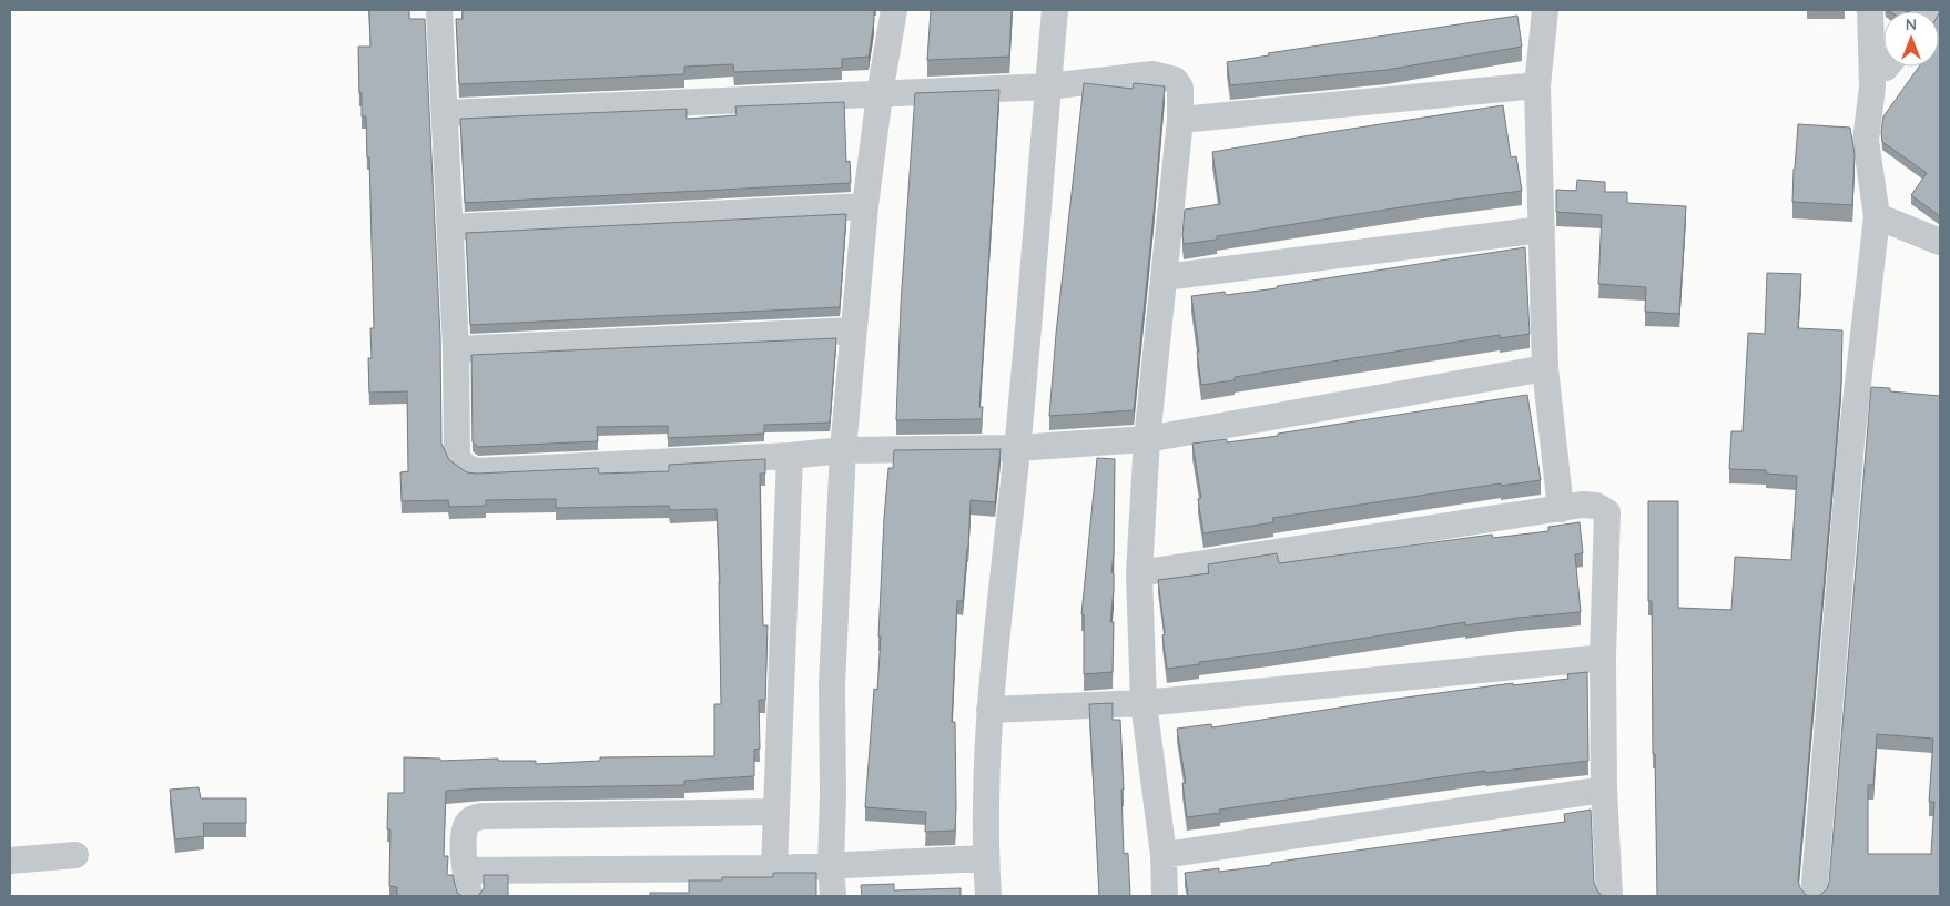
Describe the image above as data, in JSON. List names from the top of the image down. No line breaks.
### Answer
{"north":"top"}
